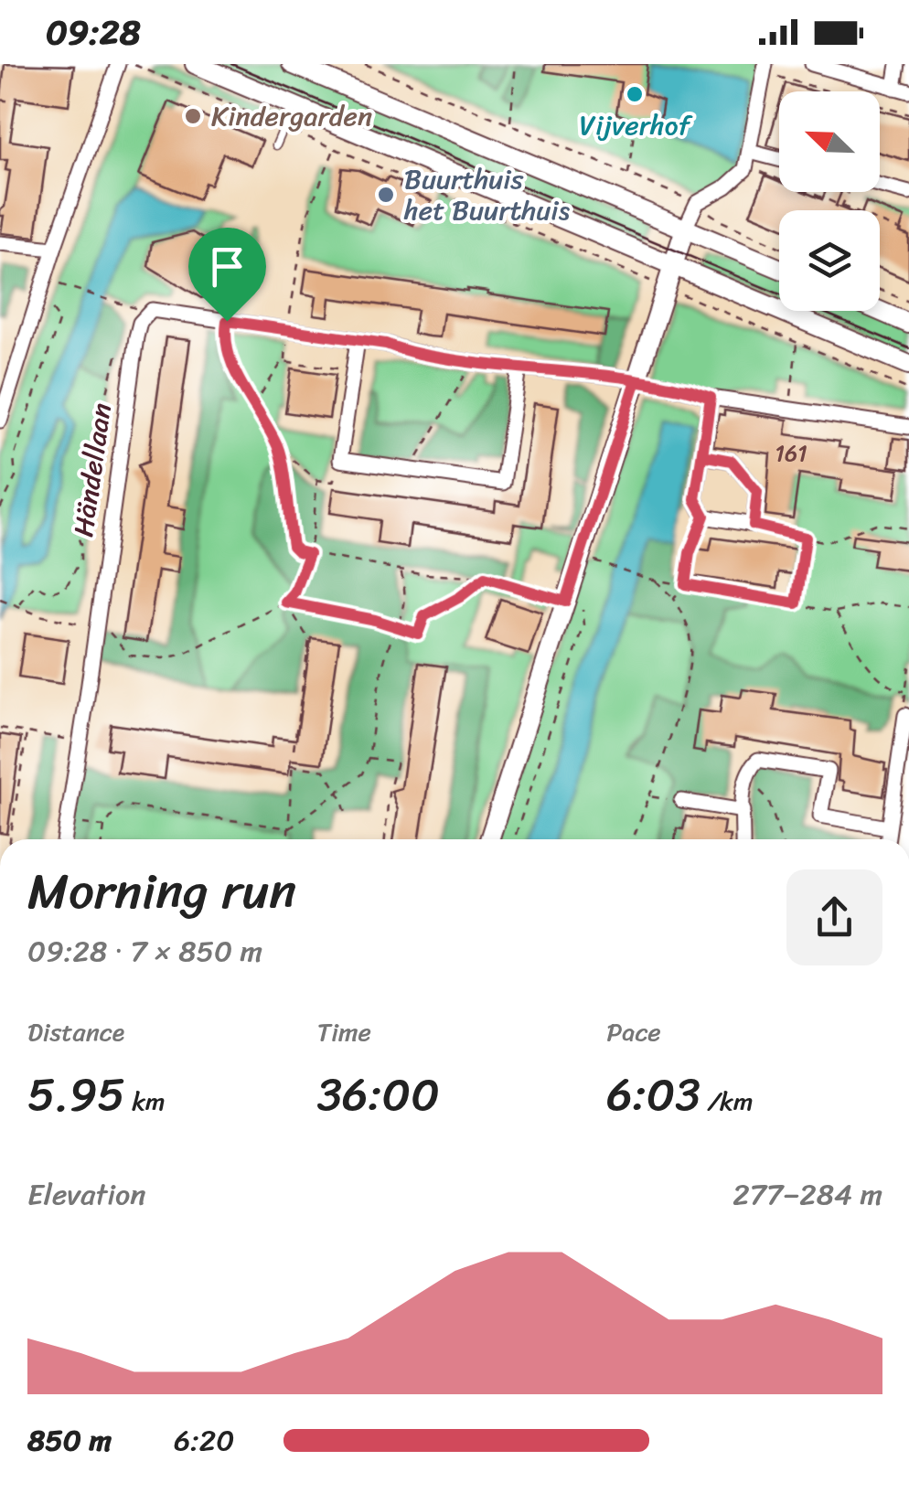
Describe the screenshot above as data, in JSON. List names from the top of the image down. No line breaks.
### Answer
{"streets":{"street":["Händellaan"]},"places":["Vijverhof","Kindergarden","Buurthuis het Buurthuis"],"house_numbers":["161"],"north":"top left","page":{"status":"09:28","heading":["Morning run","09:28 · 7 × 850 m"],"stats":[["Distance","5.95 km"],["Time","36:00"],["Pace","6:03 /km"]],"chart":["Elevation","277–284 m"],"list":[{"name":"850 m","note":"6:20"}]}}
